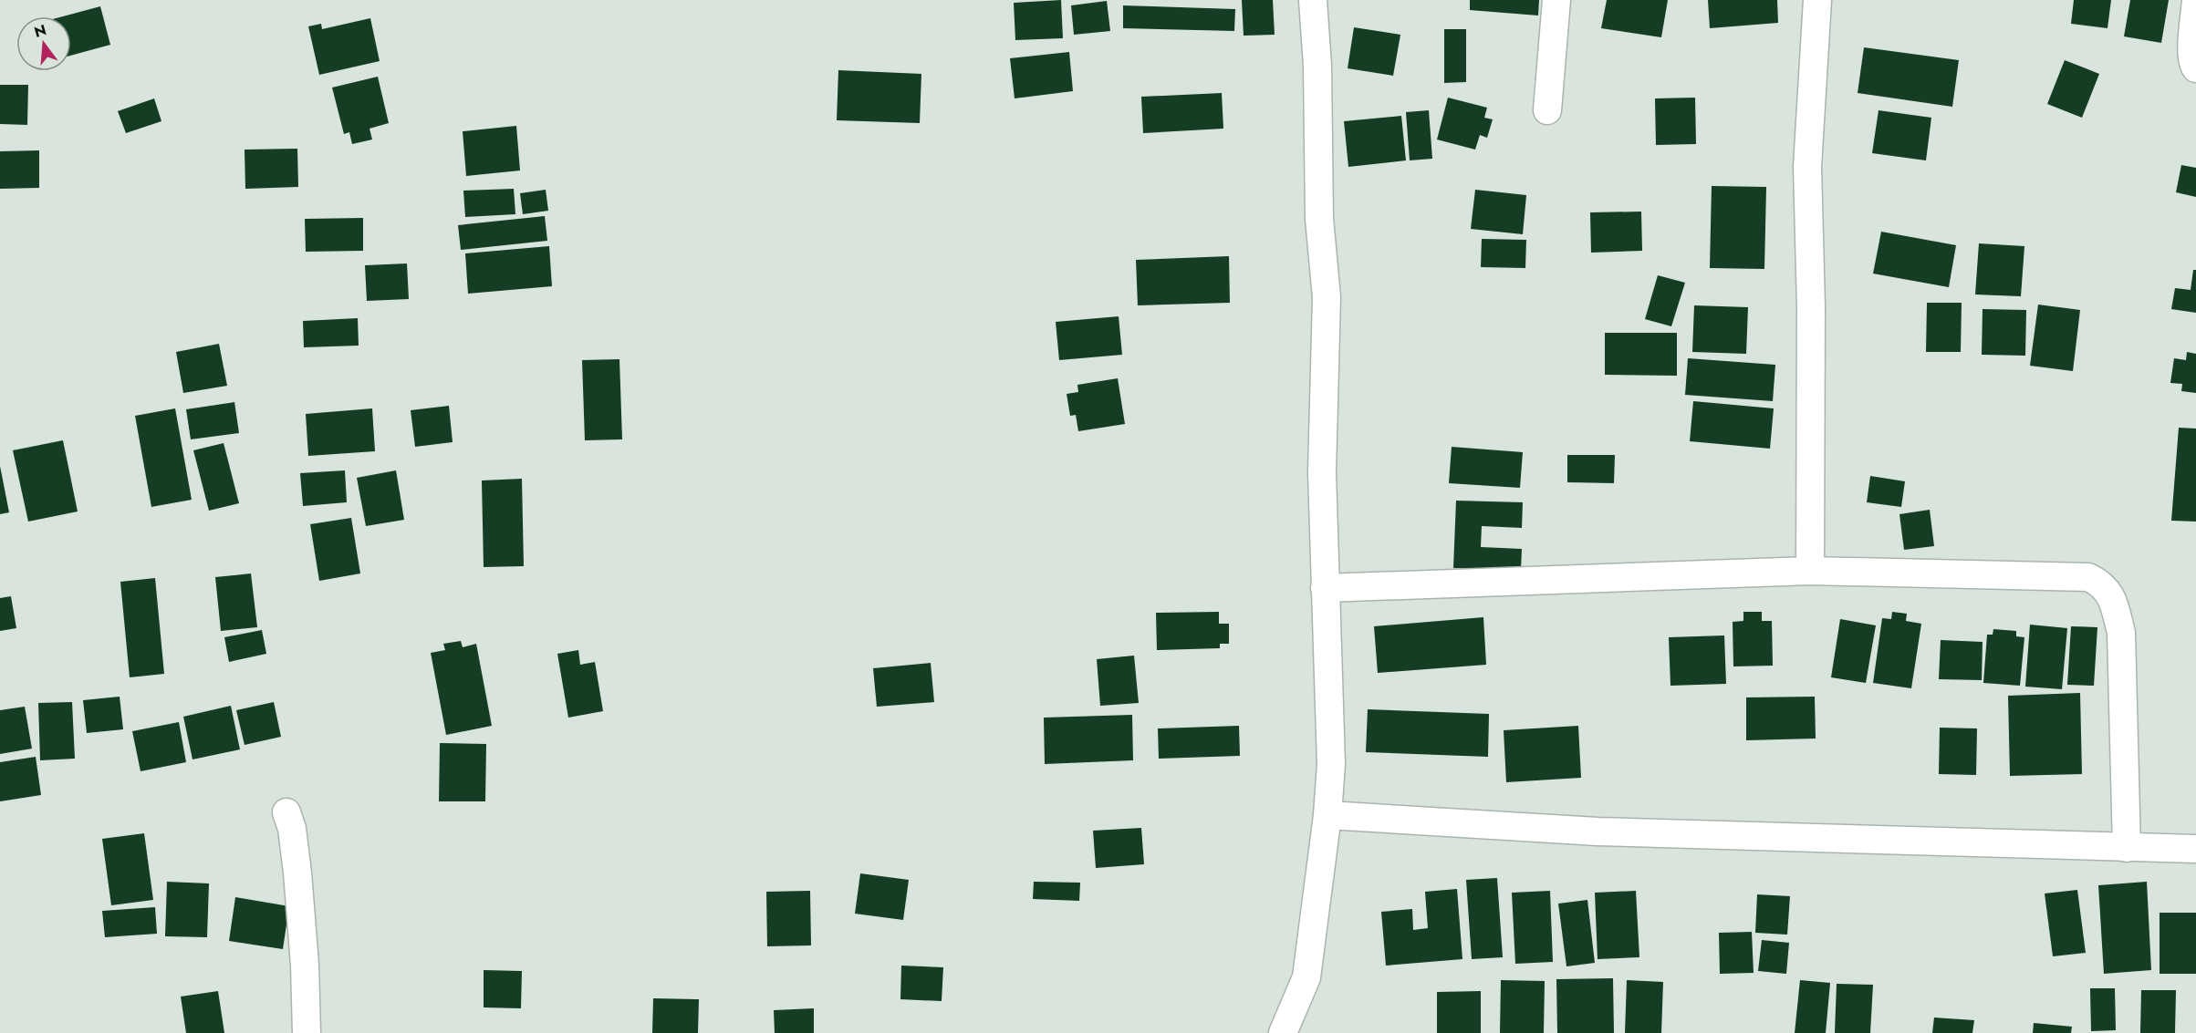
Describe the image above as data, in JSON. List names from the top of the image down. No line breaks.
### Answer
{"north":"top"}
